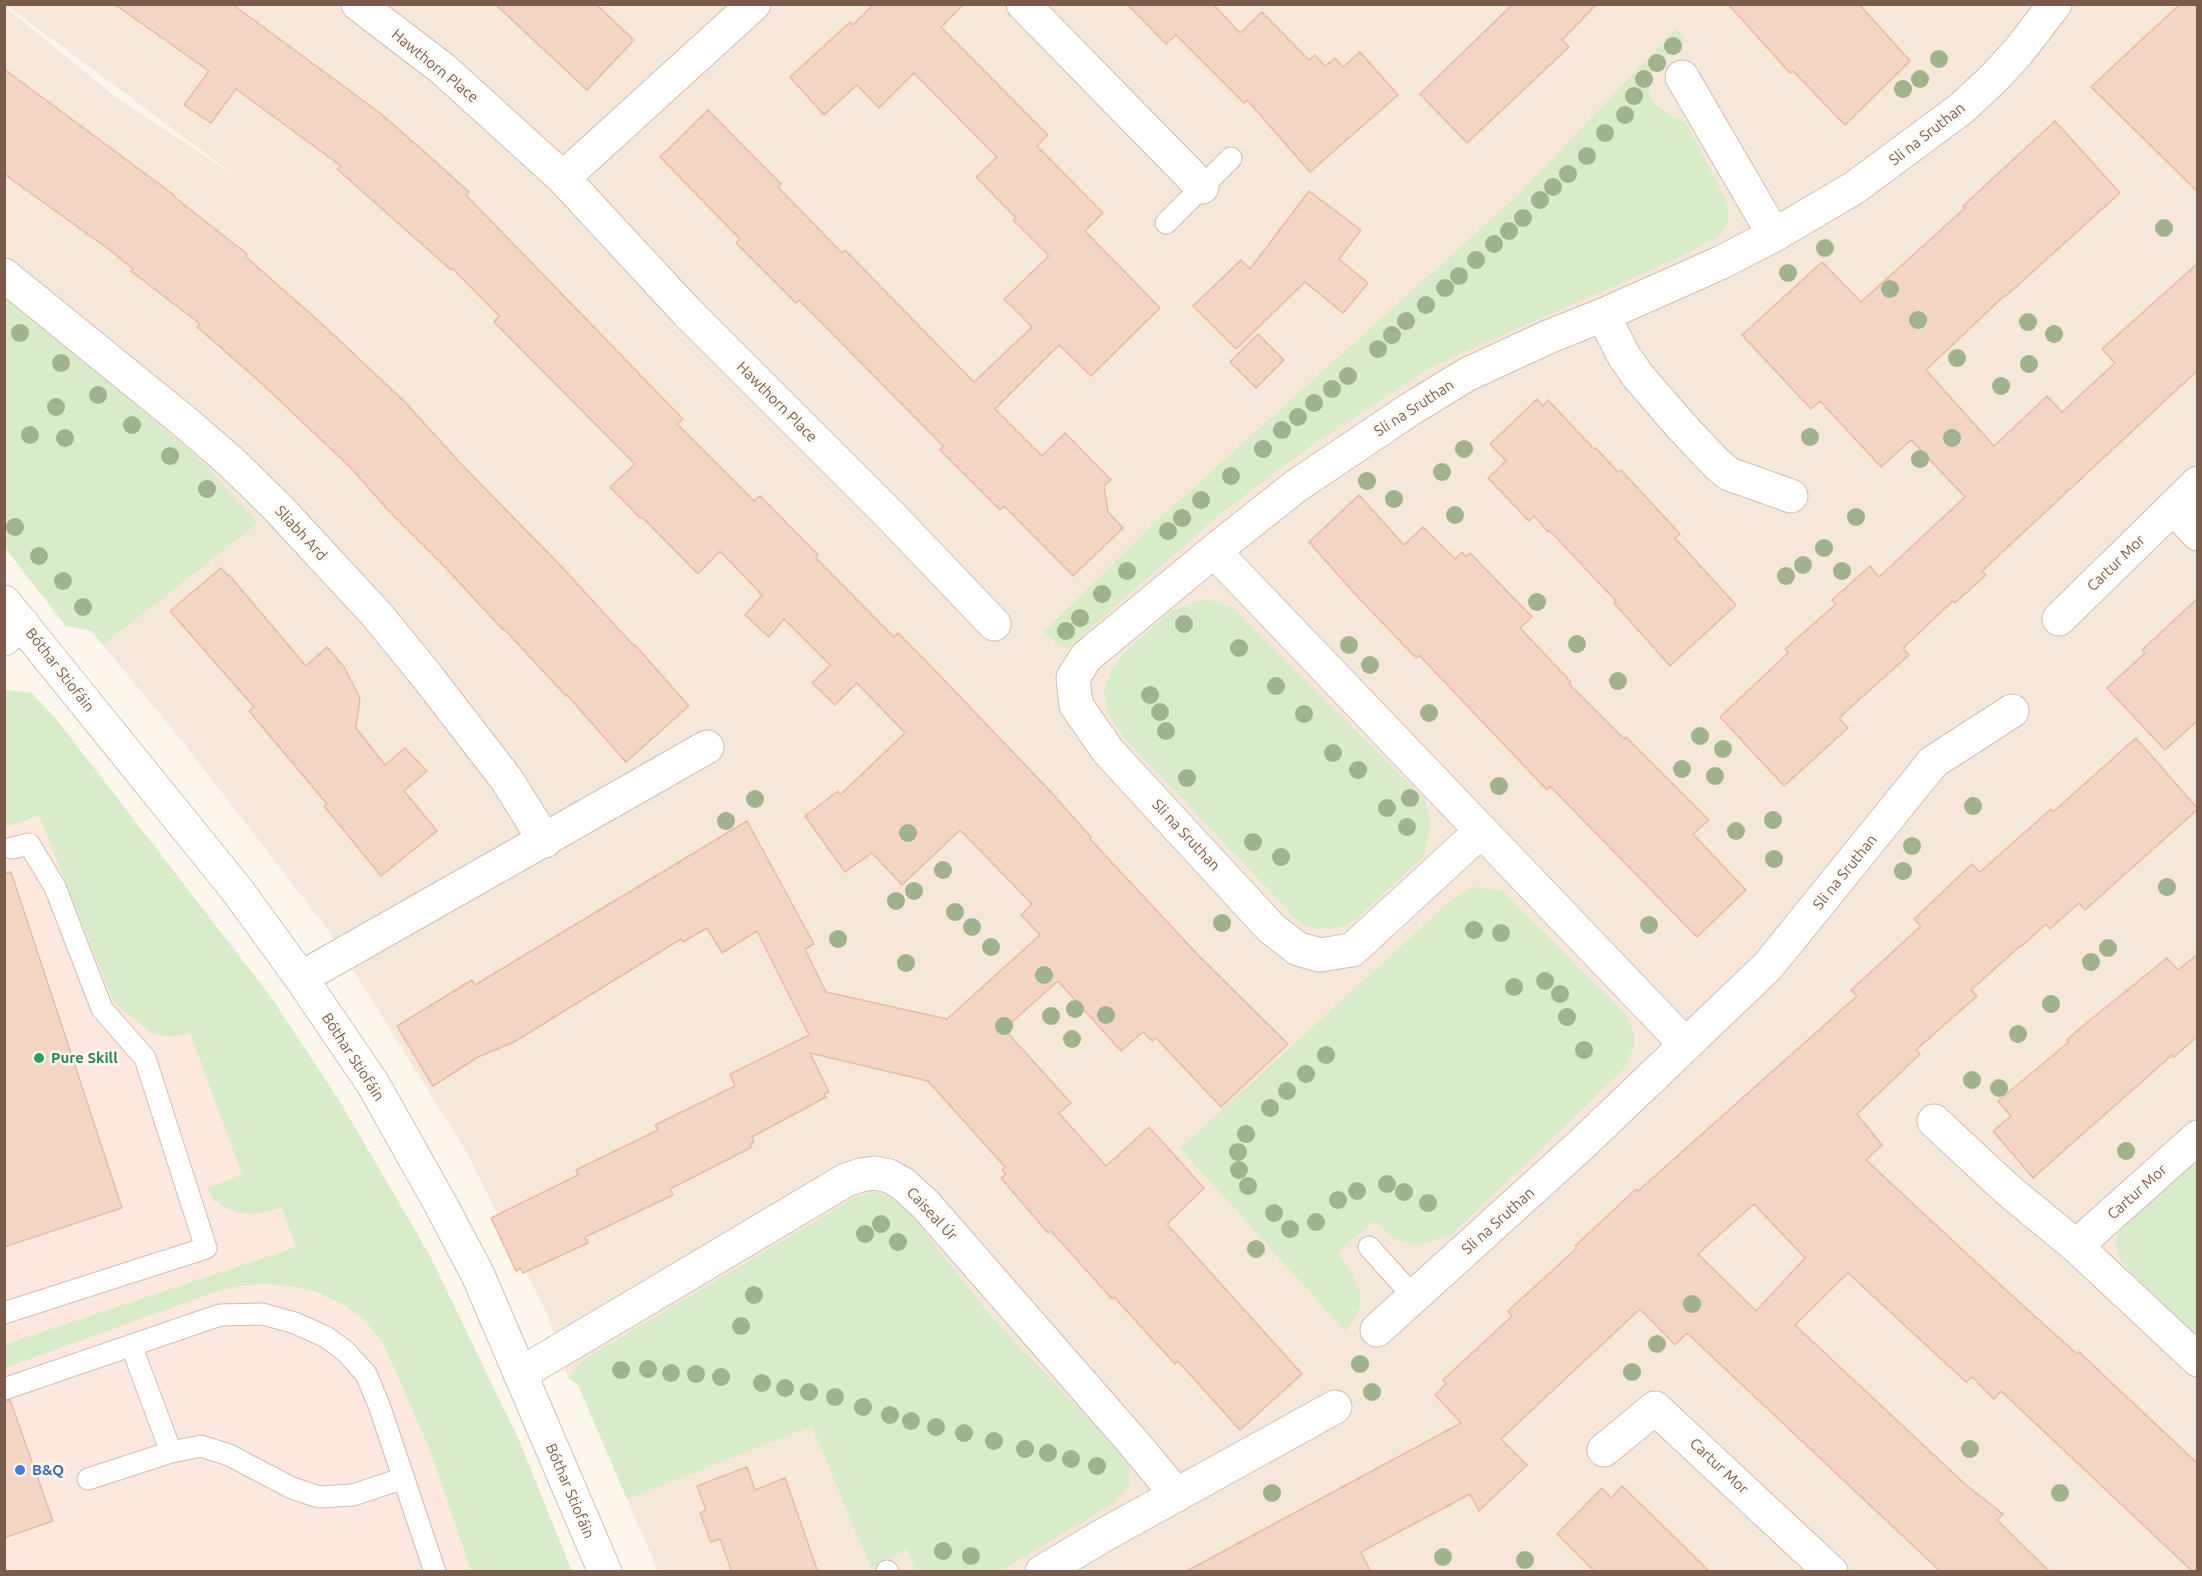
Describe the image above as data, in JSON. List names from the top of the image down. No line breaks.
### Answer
{"streets":{"street":["Hawthorn Place","Sli na Sruthan","Sliabh Ard","Cartur Mor","Bóthar Stiofáin","Caiseal Úr"]},"crossings":[["Bóthar Stiofáin","Caiseal Úr"]],"places":["Pure Skill","B&Q"]}
